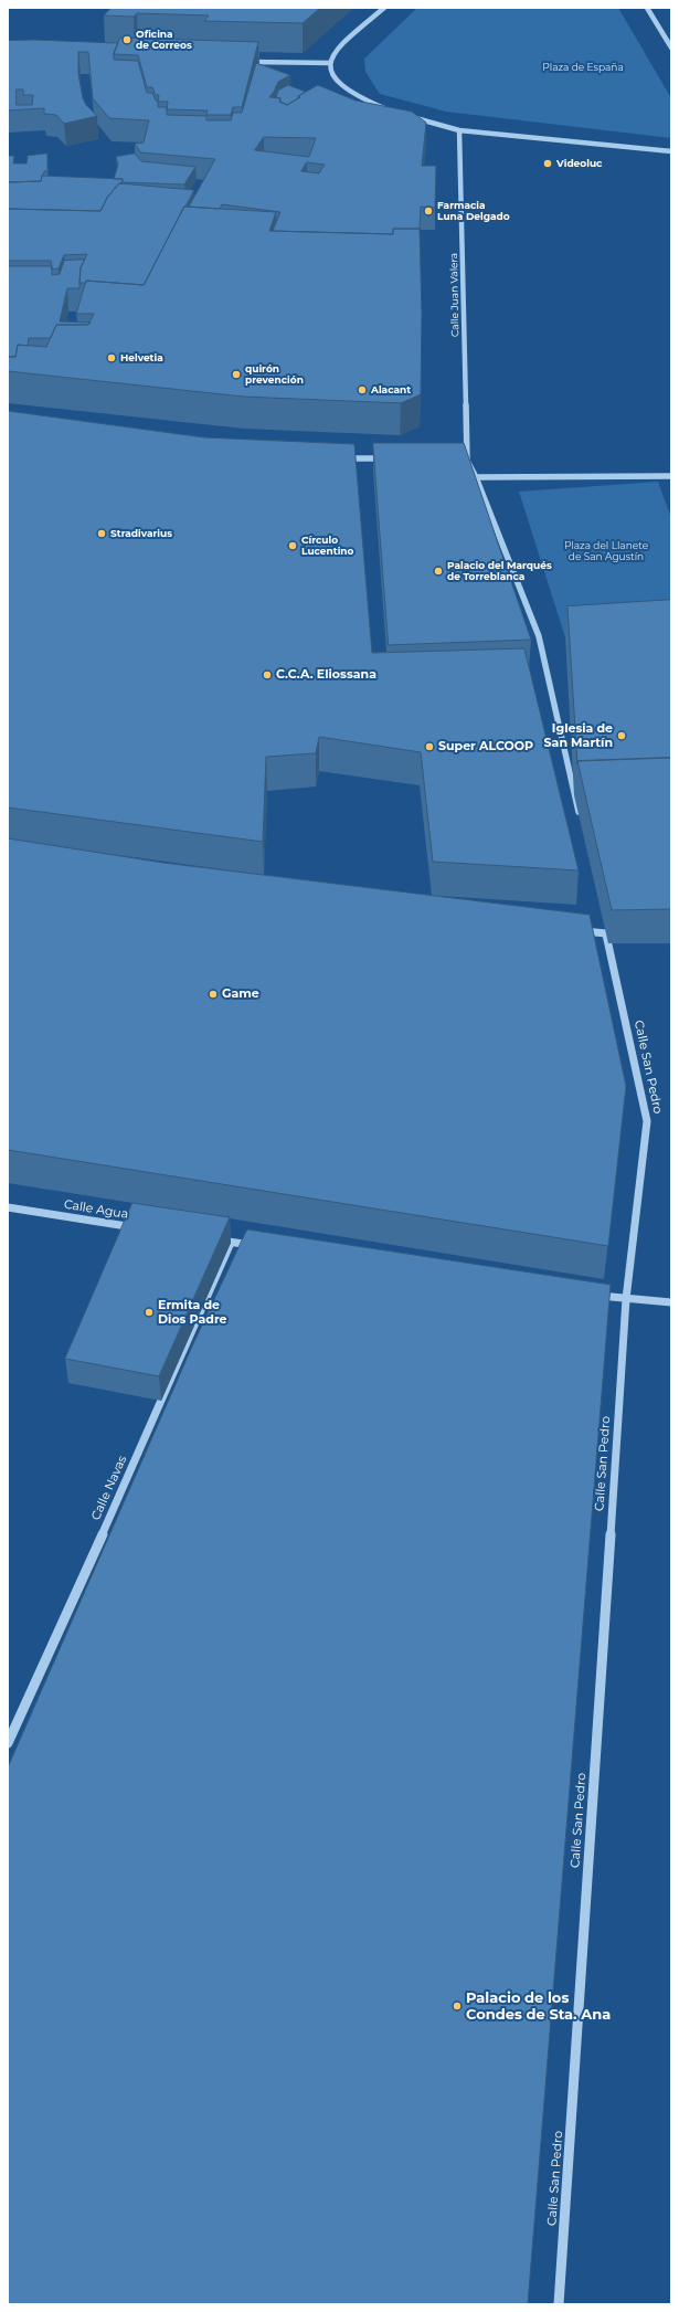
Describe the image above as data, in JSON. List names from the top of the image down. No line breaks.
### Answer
{"streets":{"street":["Calle Juan Valera","Calle San Pedro","Calle Agua","Calle Navas"]},"parks":["Plaza de España","Plaza del Llanete de San Agustín"],"places":["Oficina de Correos","Videoluc","Farmacia Luna Delgado","Helvetia","quirón prevención","Alacant","Stradivarius","Círculo Lucentino","Palacio del Marqués de Torreblanca","C.C.A. Eliossana","Iglesia de San Martín","Super ALCOOP","Game","Ermita de Dios Padre","Palacio de los Condes de Sta. Ana"]}
